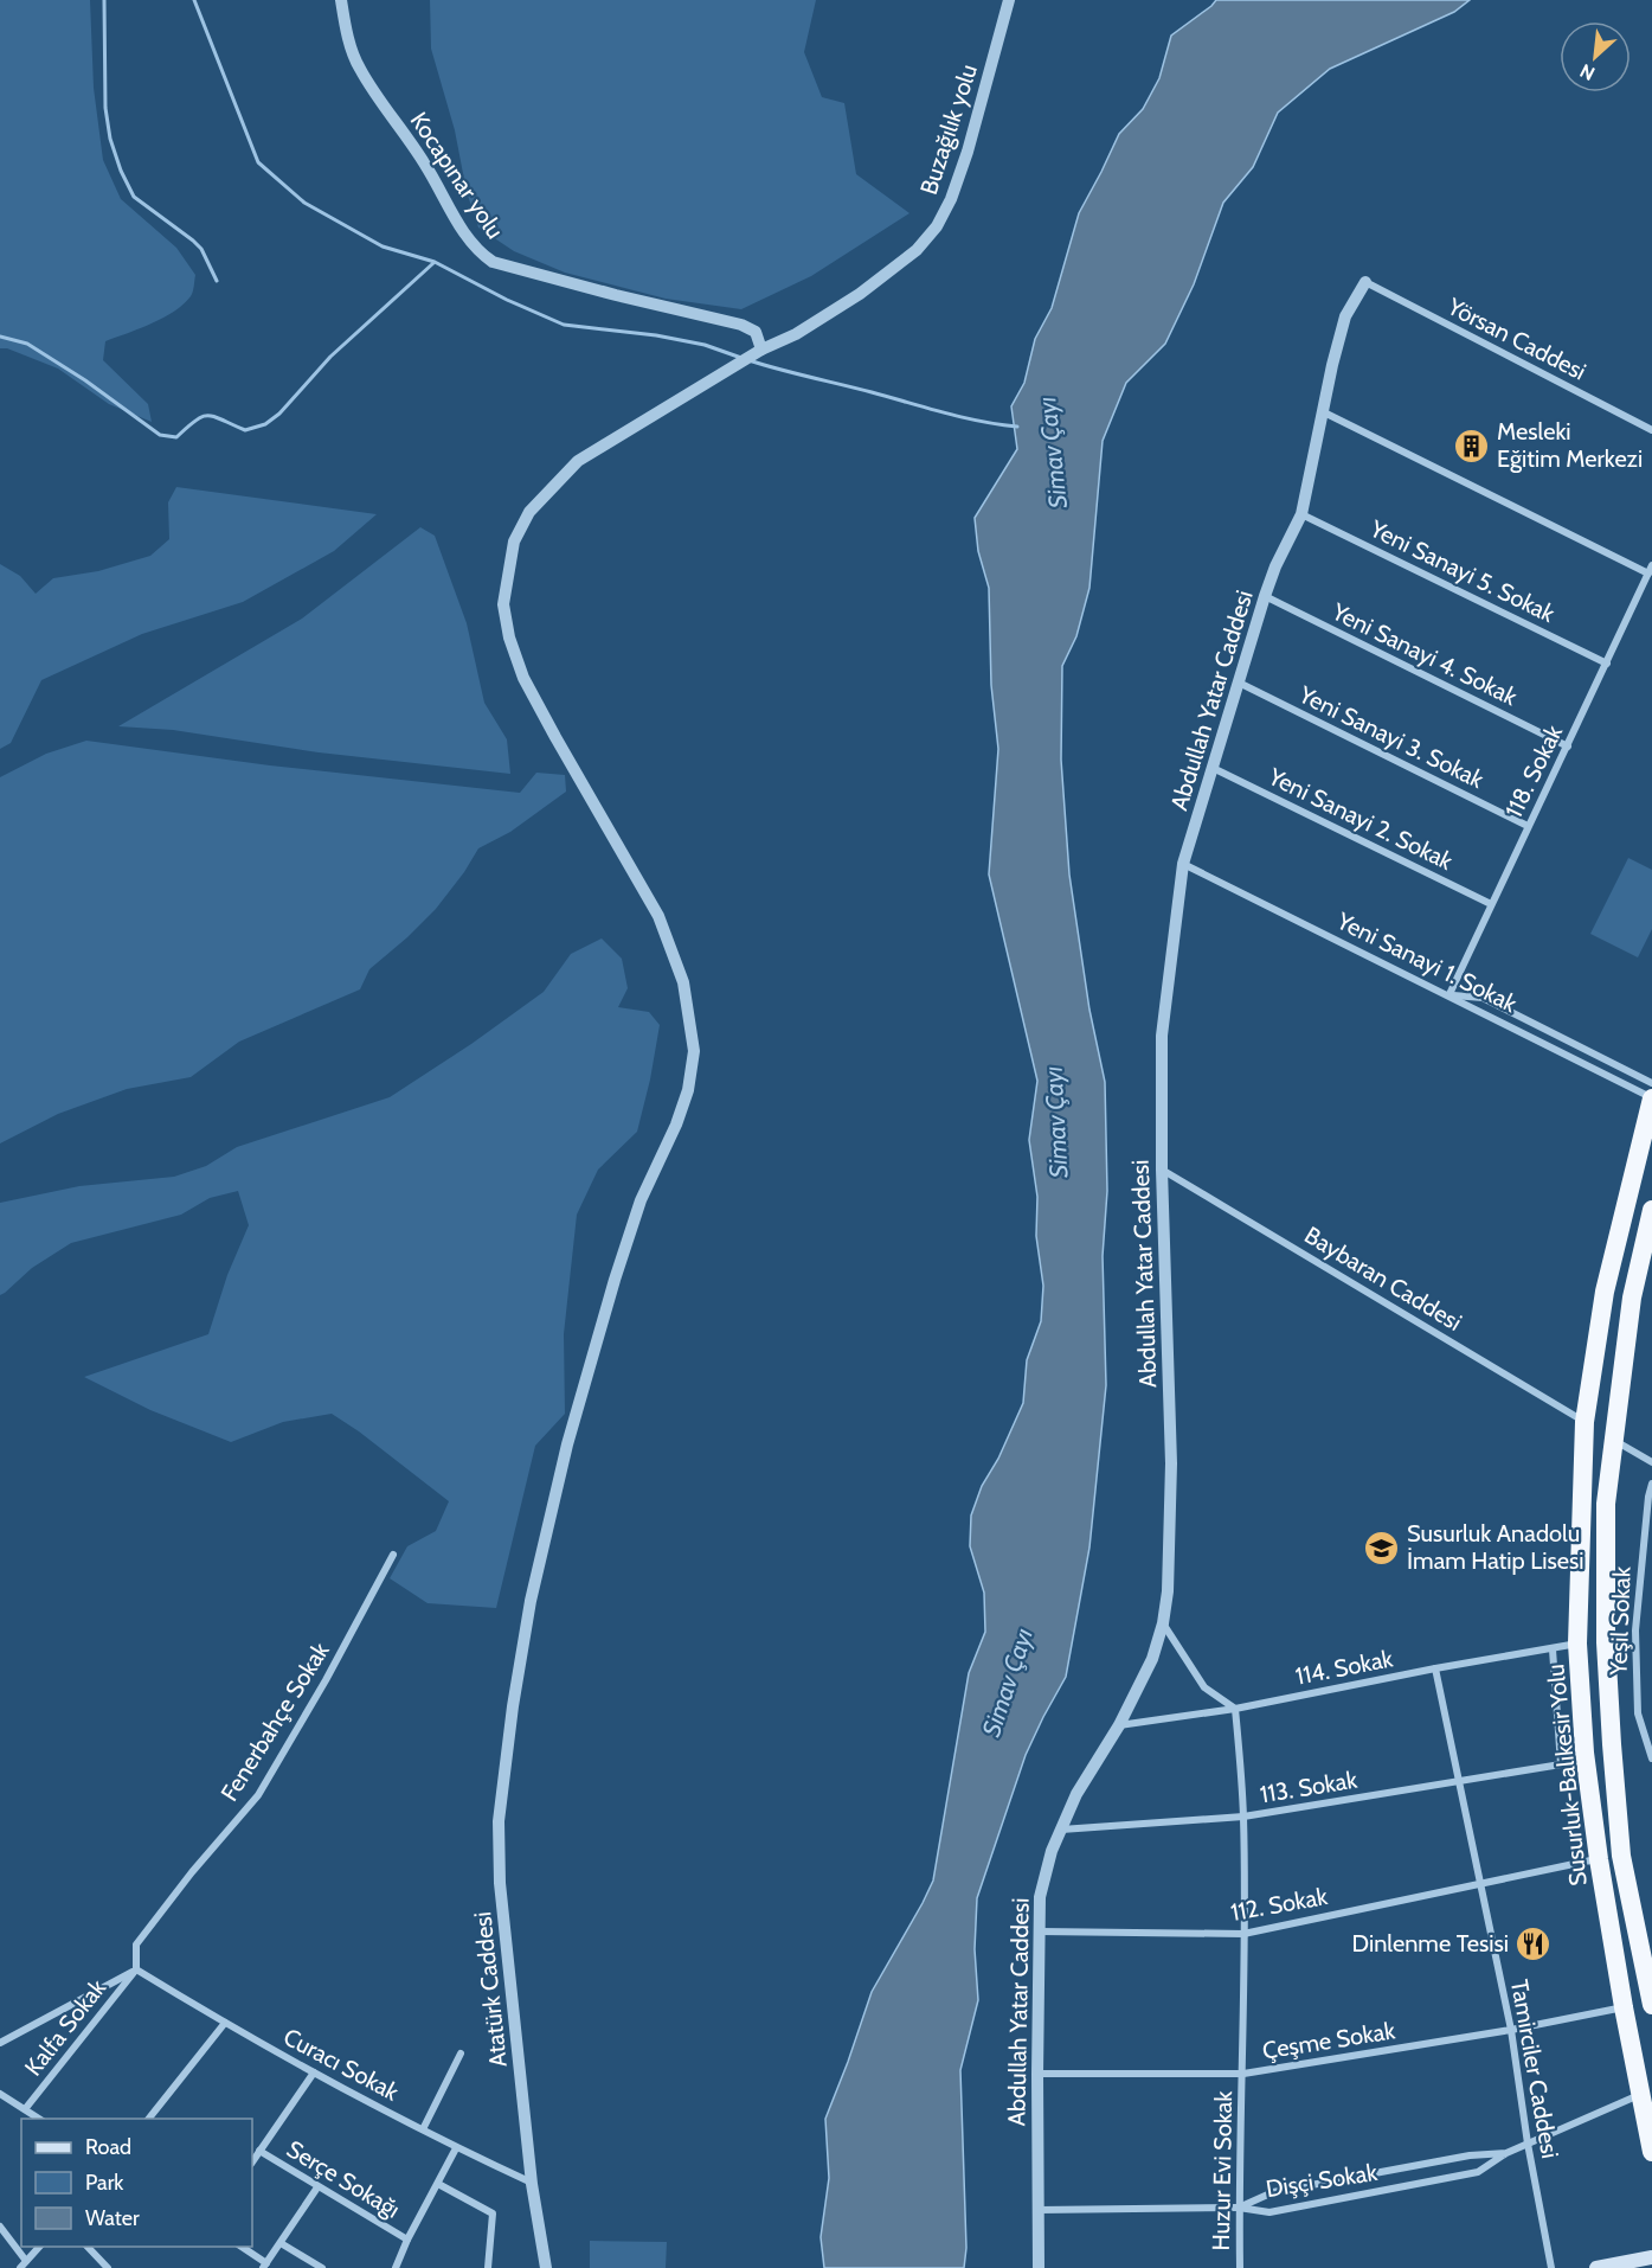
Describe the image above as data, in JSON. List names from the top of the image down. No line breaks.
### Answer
{"streets":{"highway":["Susurluk-Balıkesir Yolu"],"street":["Buzağılık yolu","Kocapınar yolu","Yörsan Caddesi","Yeni Sanayi 5. Sokak","Yeni Sanayi 4. Sokak","Abdullah Yatar Caddesi","Yeni Sanayi 3. Sokak","118. Sokak","Yeni Sanayi 2. Sokak","Yeni Sanayi 1. Sokak","Baybaran Caddesi","Yeşil Sokak","114. Sokak","Fenerbahçe Sokak","113. Sokak","112. Sokak","Atatürk Caddesi","Kalfa Sokak","Çeşme Sokak","Curacı Sokak","Tamirciler Caddesi","Huzur Evi Sokak","Serçe Sokağı","Dişçi Sokak"]},"crossings":[["Buzağılık yolu","Kocapınar yolu"],["Buzağılık yolu","Atatürk Caddesi"],["Yörsan Caddesi","Abdullah Yatar Caddesi"],["Yeni Sanayi 5. Sokak","Abdullah Yatar Caddesi"],["Yeni Sanayi 5. Sokak","118. Sokak"],["Yeni Sanayi 4. Sokak","Abdullah Yatar Caddesi"],["Yeni Sanayi 4. Sokak","118. Sokak"],["Abdullah Yatar Caddesi","Yeni Sanayi 3. Sokak"],["Abdullah Yatar Caddesi","Yeni Sanayi 2. Sokak"],["Abdullah Yatar Caddesi","Yeni Sanayi 1. Sokak"],["Abdullah Yatar Caddesi","Baybaran Caddesi"],["Abdullah Yatar Caddesi","114. Sokak"],["Abdullah Yatar Caddesi","113. Sokak"],["Abdullah Yatar Caddesi","112. Sokak"],["Abdullah Yatar Caddesi","Çeşme Sokak"],["Yeni Sanayi 3. Sokak","118. Sokak"],["118. Sokak","Yeni Sanayi 2. Sokak"],["118. Sokak","Yeni Sanayi 1. Sokak"],["Yeni Sanayi 1. Sokak","Susurluk-Balıkesir Yolu"],["Baybaran Caddesi","Susurluk-Balıkesir Yolu"],["114. Sokak","Susurluk-Balıkesir Yolu"],["114. Sokak","113. Sokak"],["114. Sokak","Tamirciler Caddesi"],["114. Sokak","Huzur Evi Sokak"],["Fenerbahçe Sokak","Kalfa Sokak"],["Fenerbahçe Sokak","Curacı Sokak"],["Susurluk-Balıkesir Yolu","112. Sokak"],["Susurluk-Balıkesir Yolu","Çeşme Sokak"],["113. Sokak","Tamirciler Caddesi"],["113. Sokak","Huzur Evi Sokak"],["112. Sokak","Tamirciler Caddesi"],["112. Sokak","Huzur Evi Sokak"],["Atatürk Caddesi","Curacı Sokak"],["Kalfa Sokak","Curacı Sokak"],["Çeşme Sokak","Tamirciler Caddesi"],["Çeşme Sokak","Huzur Evi Sokak"],["Huzur Evi Sokak","Dişçi Sokak"]],"water":["Simav Çayı"],"places":{"building":["Mesleki Eğitim Merkezi"],"school or university":["Susurluk Anadolu İmam Hatip Lisesi"],"restaurant":["Dinlenme Tesisi"]},"legend":["Road","Park","Water"],"north":"bottom left"}
